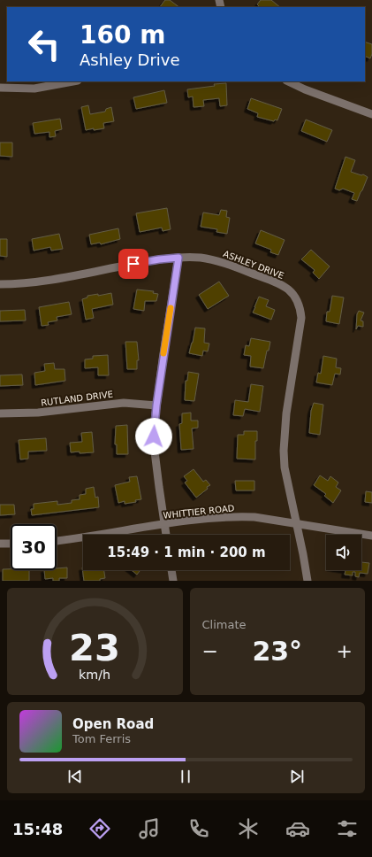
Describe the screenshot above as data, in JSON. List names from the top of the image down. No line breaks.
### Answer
{"streets":{"street":["ASHLEY DRIVE","RUTLAND DRIVE","WHITTIER ROAD"]},"crossings":[["ASHLEY DRIVE","WHITTIER ROAD"]],"page":{"turn":["160 m","Ashley Drive"],"limit":"30","trip":"15:49 · 1 min · 200 m","tile":"Climate","heat":["−","23°","+"],"song":["Open Road","Tom Ferris"],"tabs":"15:48","gauge":["23","km/h"]}}
